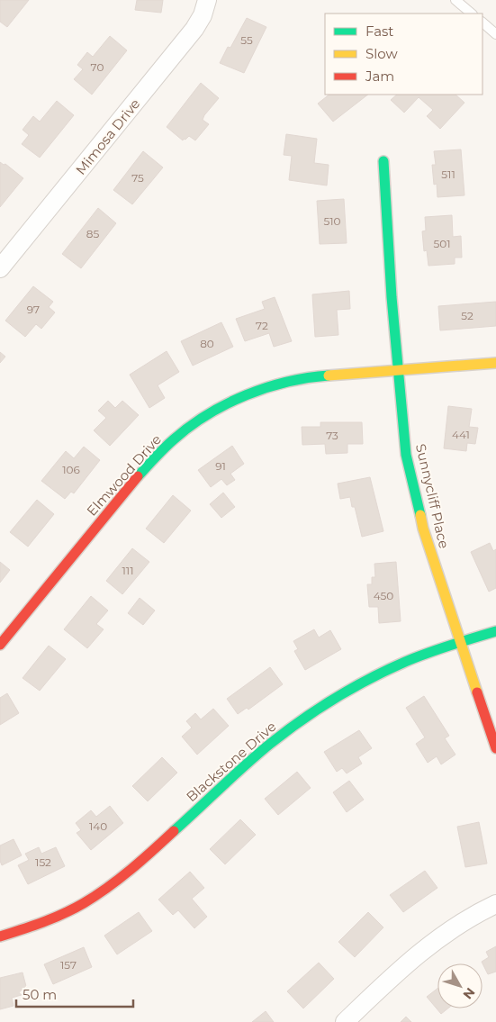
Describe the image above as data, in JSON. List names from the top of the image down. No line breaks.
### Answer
{"streets":{"street":["Mimosa Drive","Elmwood Drive","Sunnycliff Place","Blackstone Drive"]},"crossings":[["Elmwood Drive","Sunnycliff Place"],["Sunnycliff Place","Blackstone Drive"]],"house_numbers":["55","70","511","75","510","85","501","97","52","72","80","441","73","91","106","111","450","140","152","157"],"legend":["Fast","Slow","Jam"],"scale_bar":"50 m","north":"bottom right"}
